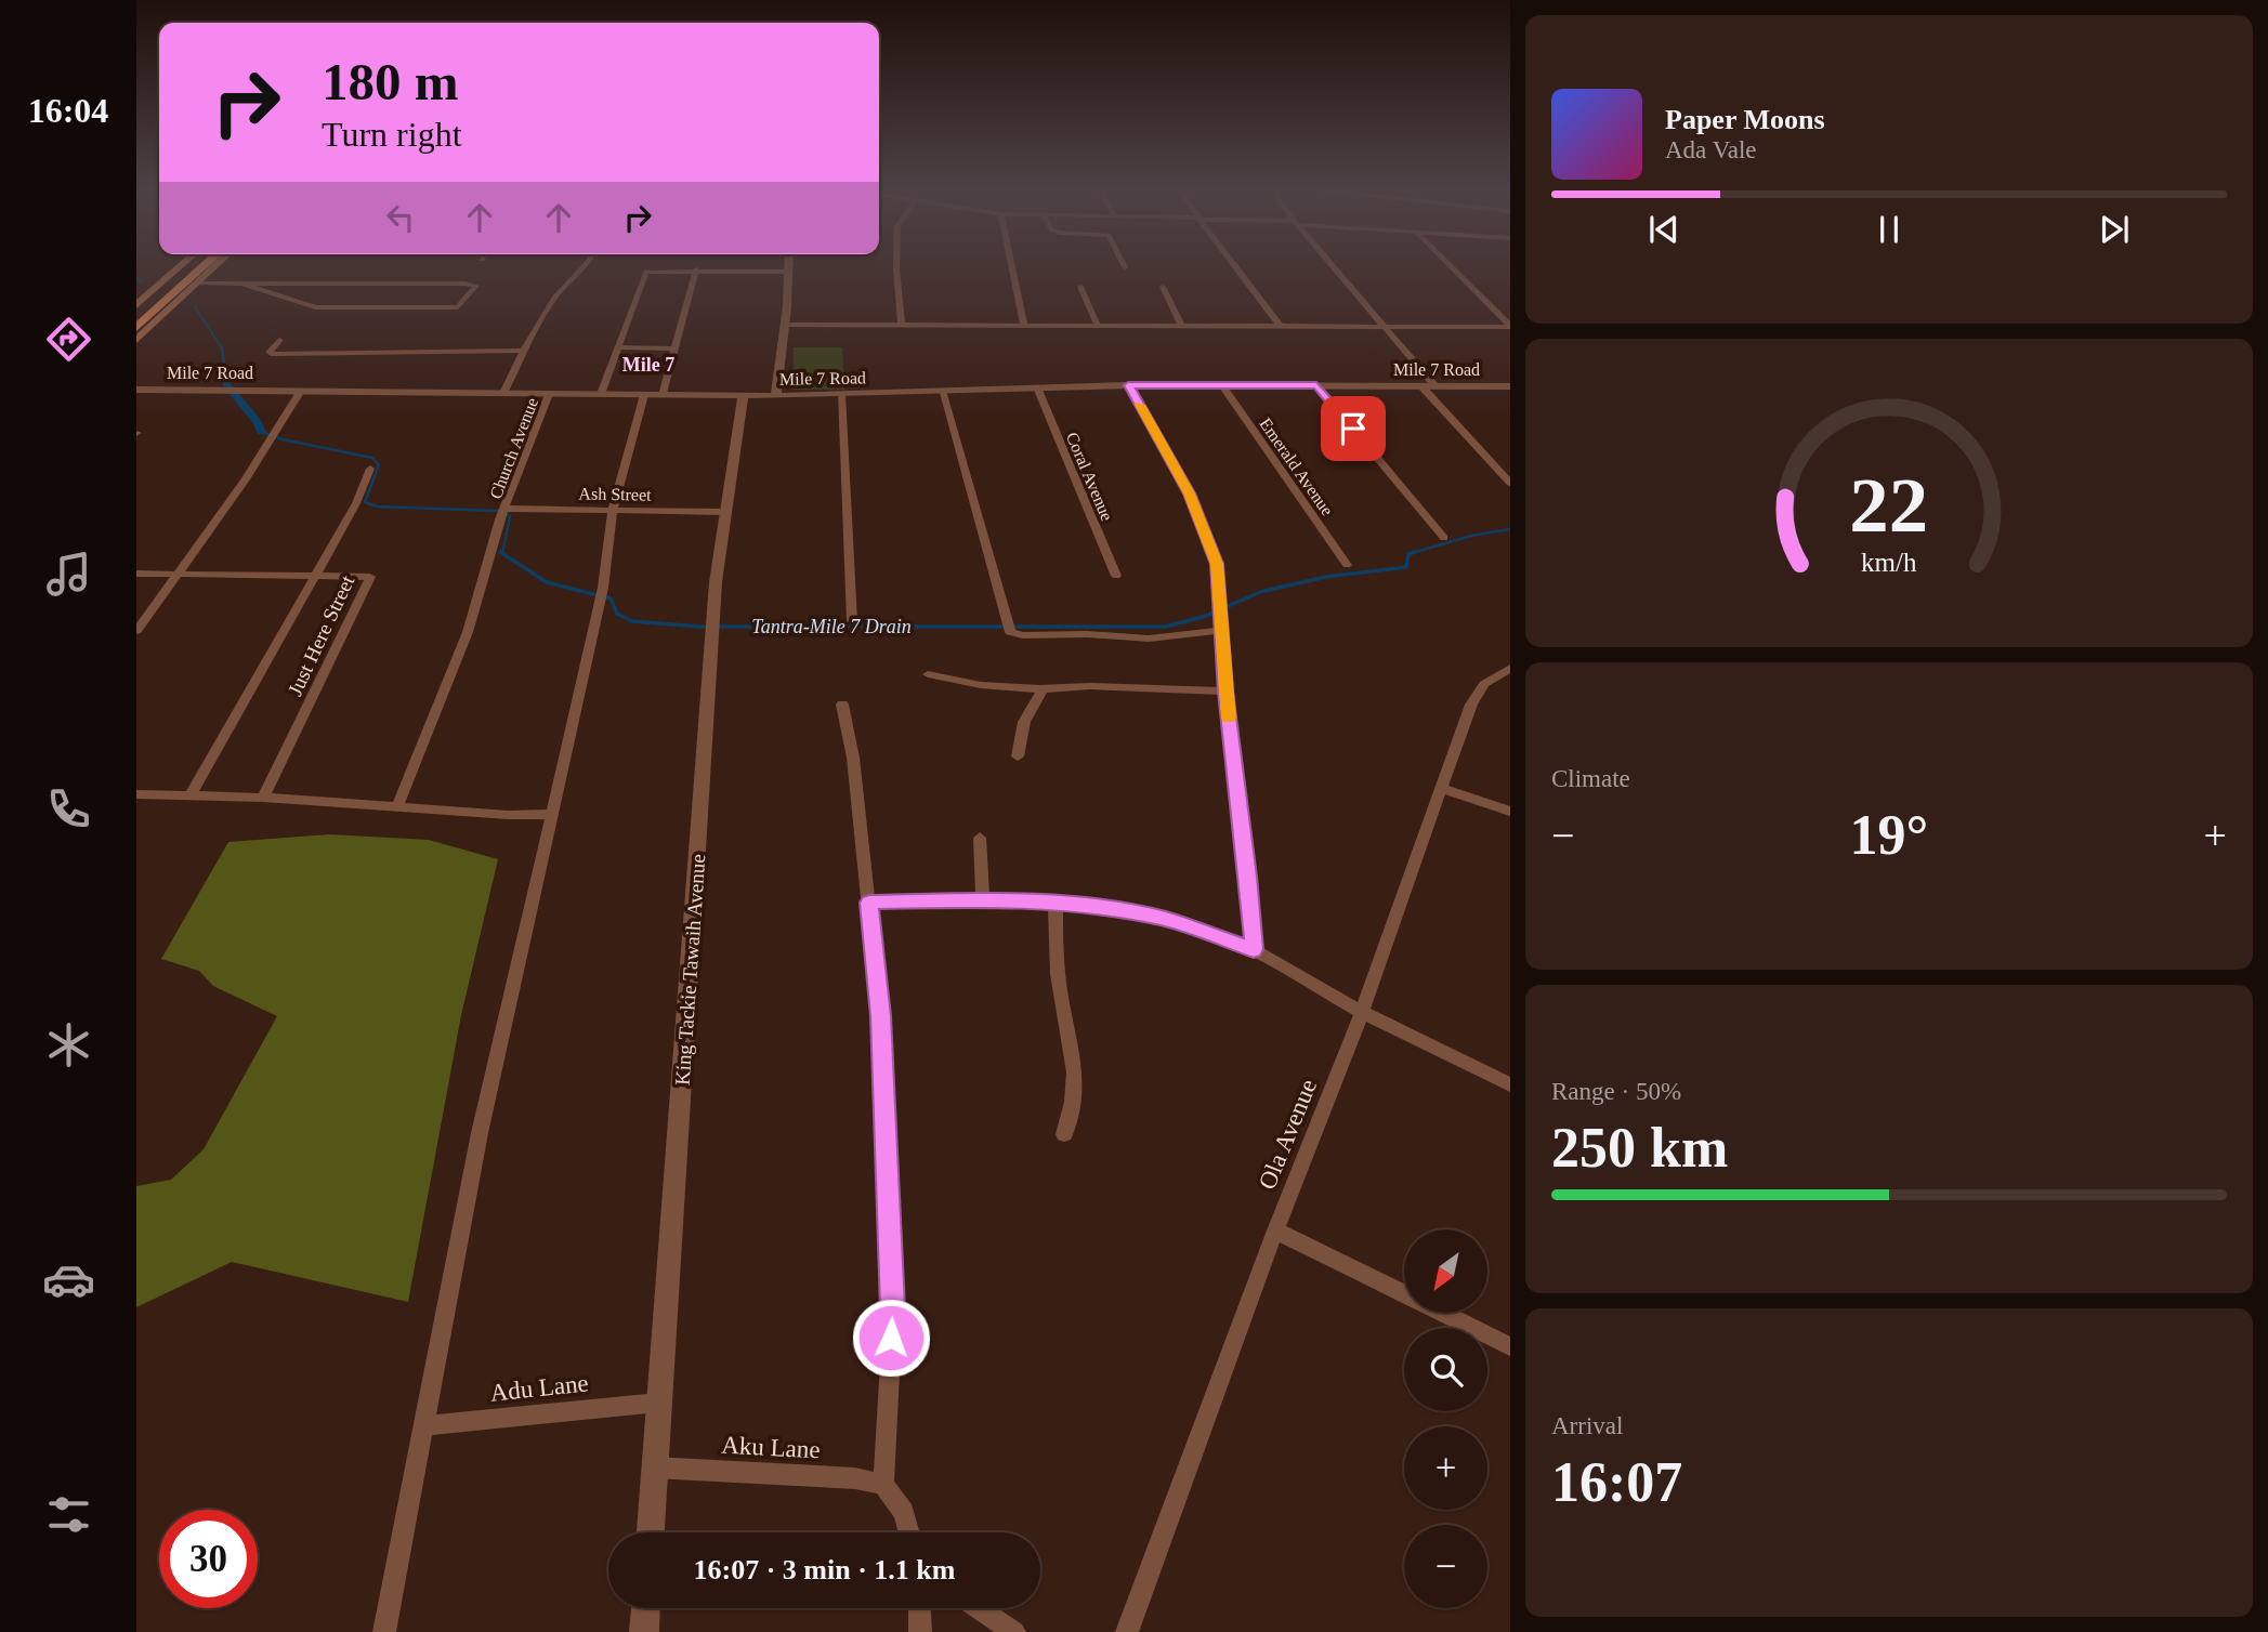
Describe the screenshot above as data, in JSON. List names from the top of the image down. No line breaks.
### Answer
{"streets":{"street":["Mile 7 Road","Church Avenue","Emerald Avenue","Coral Avenue","Ash Street","Just Here Street","King Tackie Tawaih Avenue","Ola Avenue","Adu Lane","Aku Lane"]},"crossings":[["Mile 7 Road","Church Avenue"],["Mile 7 Road","Emerald Avenue"],["Mile 7 Road","Coral Avenue"],["Mile 7 Road","King Tackie Tawaih Avenue"],["Church Avenue","Ash Street"],["Ash Street","King Tackie Tawaih Avenue"],["King Tackie Tawaih Avenue","Adu Lane"],["King Tackie Tawaih Avenue","Aku Lane"]],"districts":["Mile 7"],"water":["Tantra-Mile 7 Drain"],"north":"bottom left","page":{"tabs":"16:04","turn":["180 m","Turn right"],"song":["Paper Moons","Ada Vale"],"tile":["Climate",["Range · 50%","250 km"],["Arrival","16:07"]],"heat":["−","19°","+"],"map_buttons":["+","−"],"limit":"30","trip":"16:07 · 3 min · 1.1 km","gauge":["22","km/h"]}}
